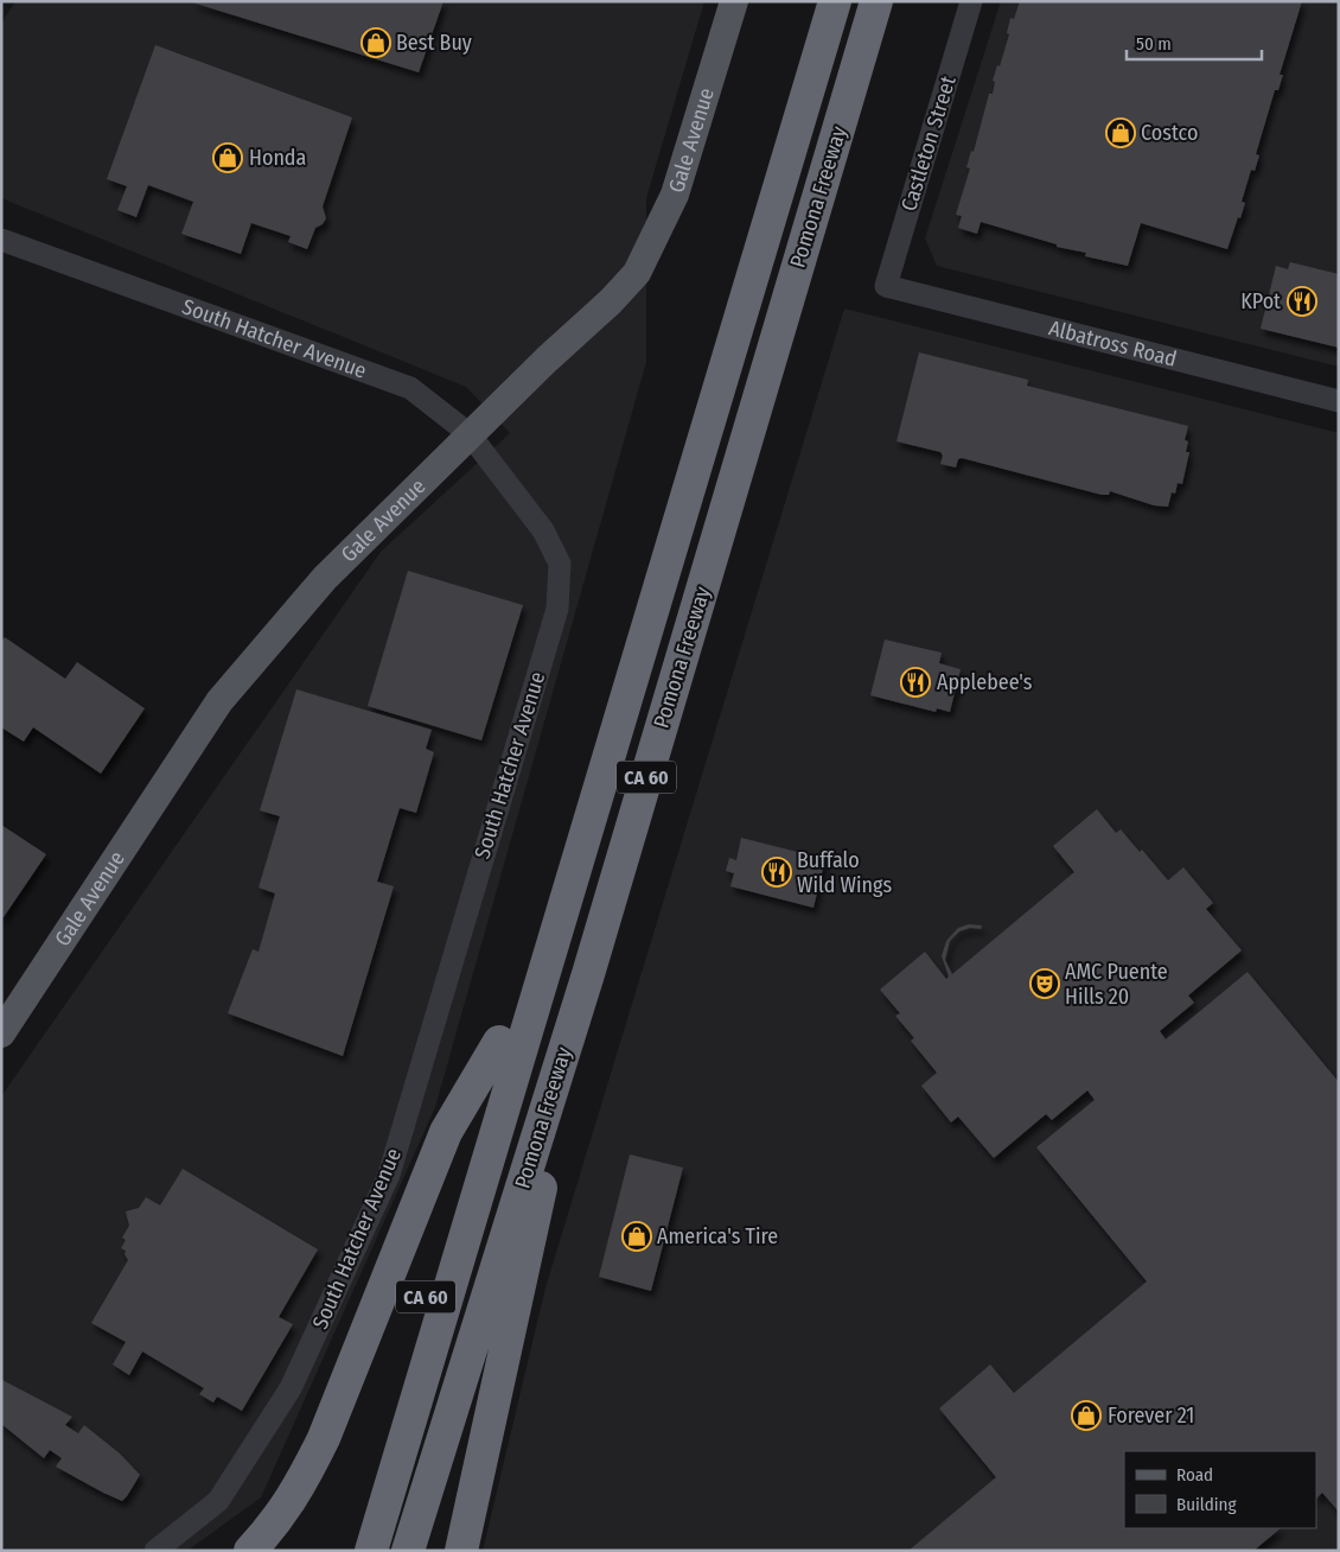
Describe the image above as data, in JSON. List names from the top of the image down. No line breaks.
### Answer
{"streets":{"highway":["Pomona Freeway","CA 60"],"main road":["Gale Avenue"],"street":["Castleton Street","South Hatcher Avenue","Albatross Road"]},"crossings":[["Gale Avenue","South Hatcher Avenue"],["Castleton Street","Albatross Road"]],"places":{"shop":["Best Buy","Costco","Honda","America's Tire","Forever 21"],"restaurant":["KPot","Applebee's","Buffalo Wild Wings"],"theatre":["AMC Puente Hills 20"]},"legend":["Road","Building"],"scale_bar":"50 m"}
